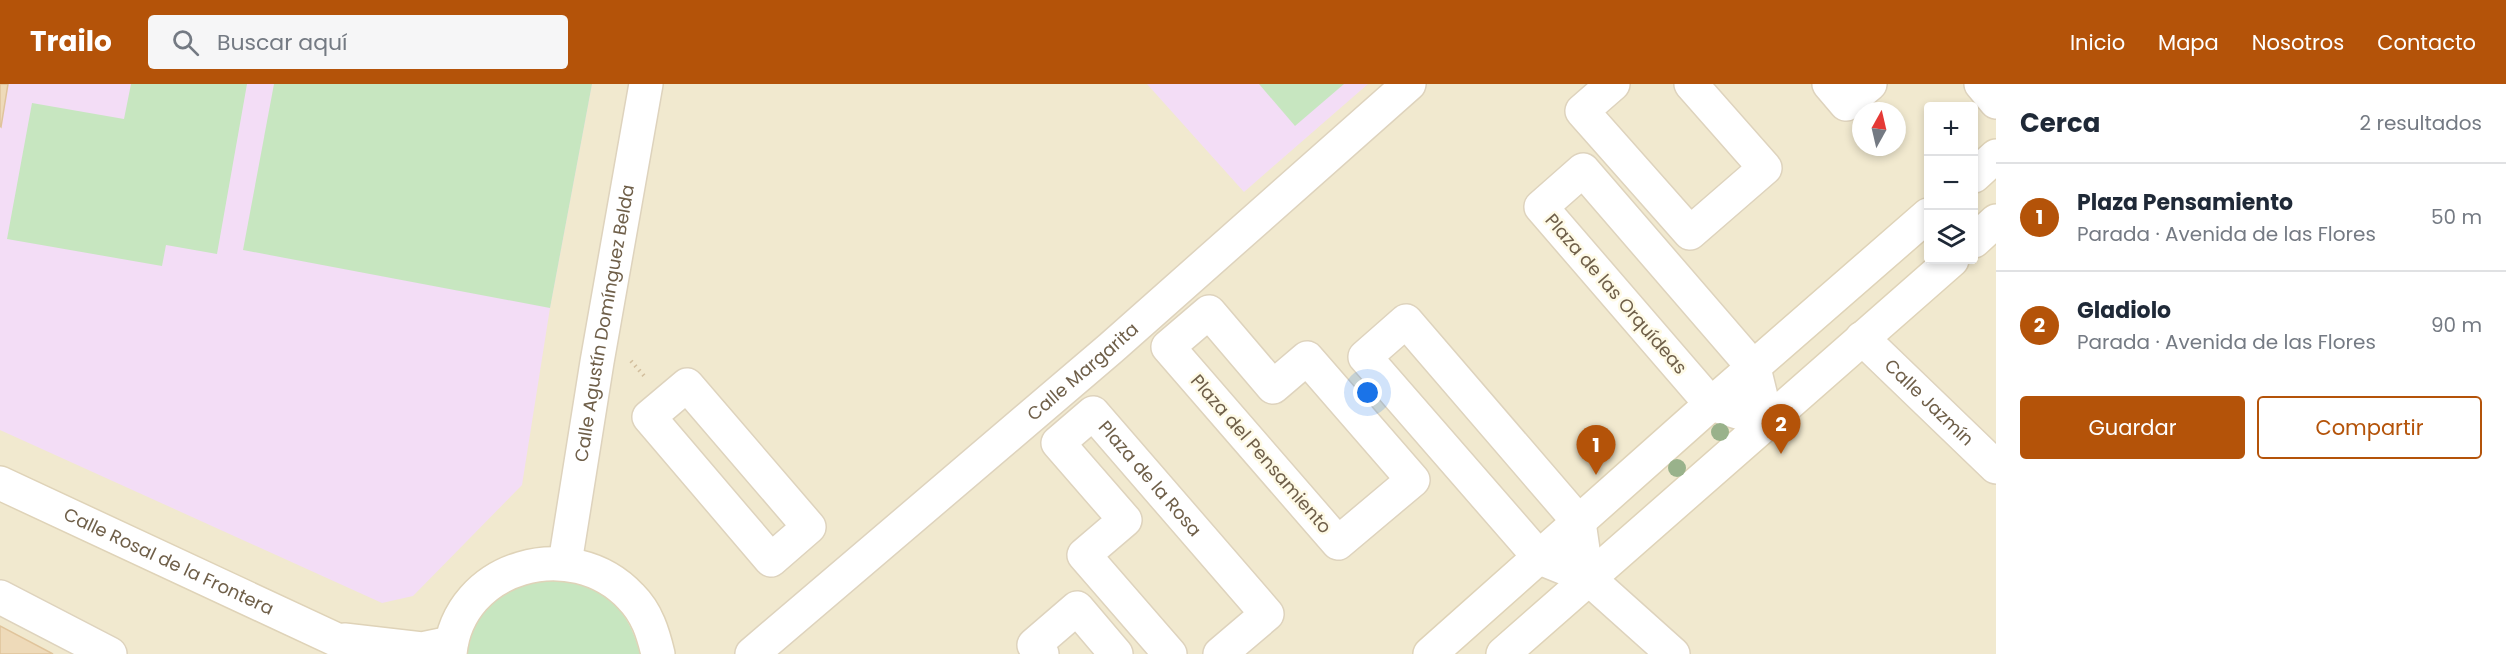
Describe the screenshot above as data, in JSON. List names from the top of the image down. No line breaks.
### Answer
{"streets":{"street":["Plaza de las Orquídeas","Calle Agustín Domínguez Belda","Calle Margarita","Calle Jazmín","Plaza del Pensamiento","Plaza de la Rosa","Calle Rosal de la Frontera"]},"north":"top","page":{"header":"Trailo","search":"Buscar aquí","nav":["Inicio","Mapa","Nosotros","Contacto"],"heading":["Cerca","2 resultados"],"map_buttons":["+","−"],"list":[{"mark":"1","name":"Plaza Pensamiento","note":"Parada · Avenida de las Flores","value":"50 m"},{"mark":"2","name":"Gladiolo","note":"Parada · Avenida de las Flores","value":"90 m"}],"buttons":["Guardar","Compartir"],"pins":["2","1"]}}
